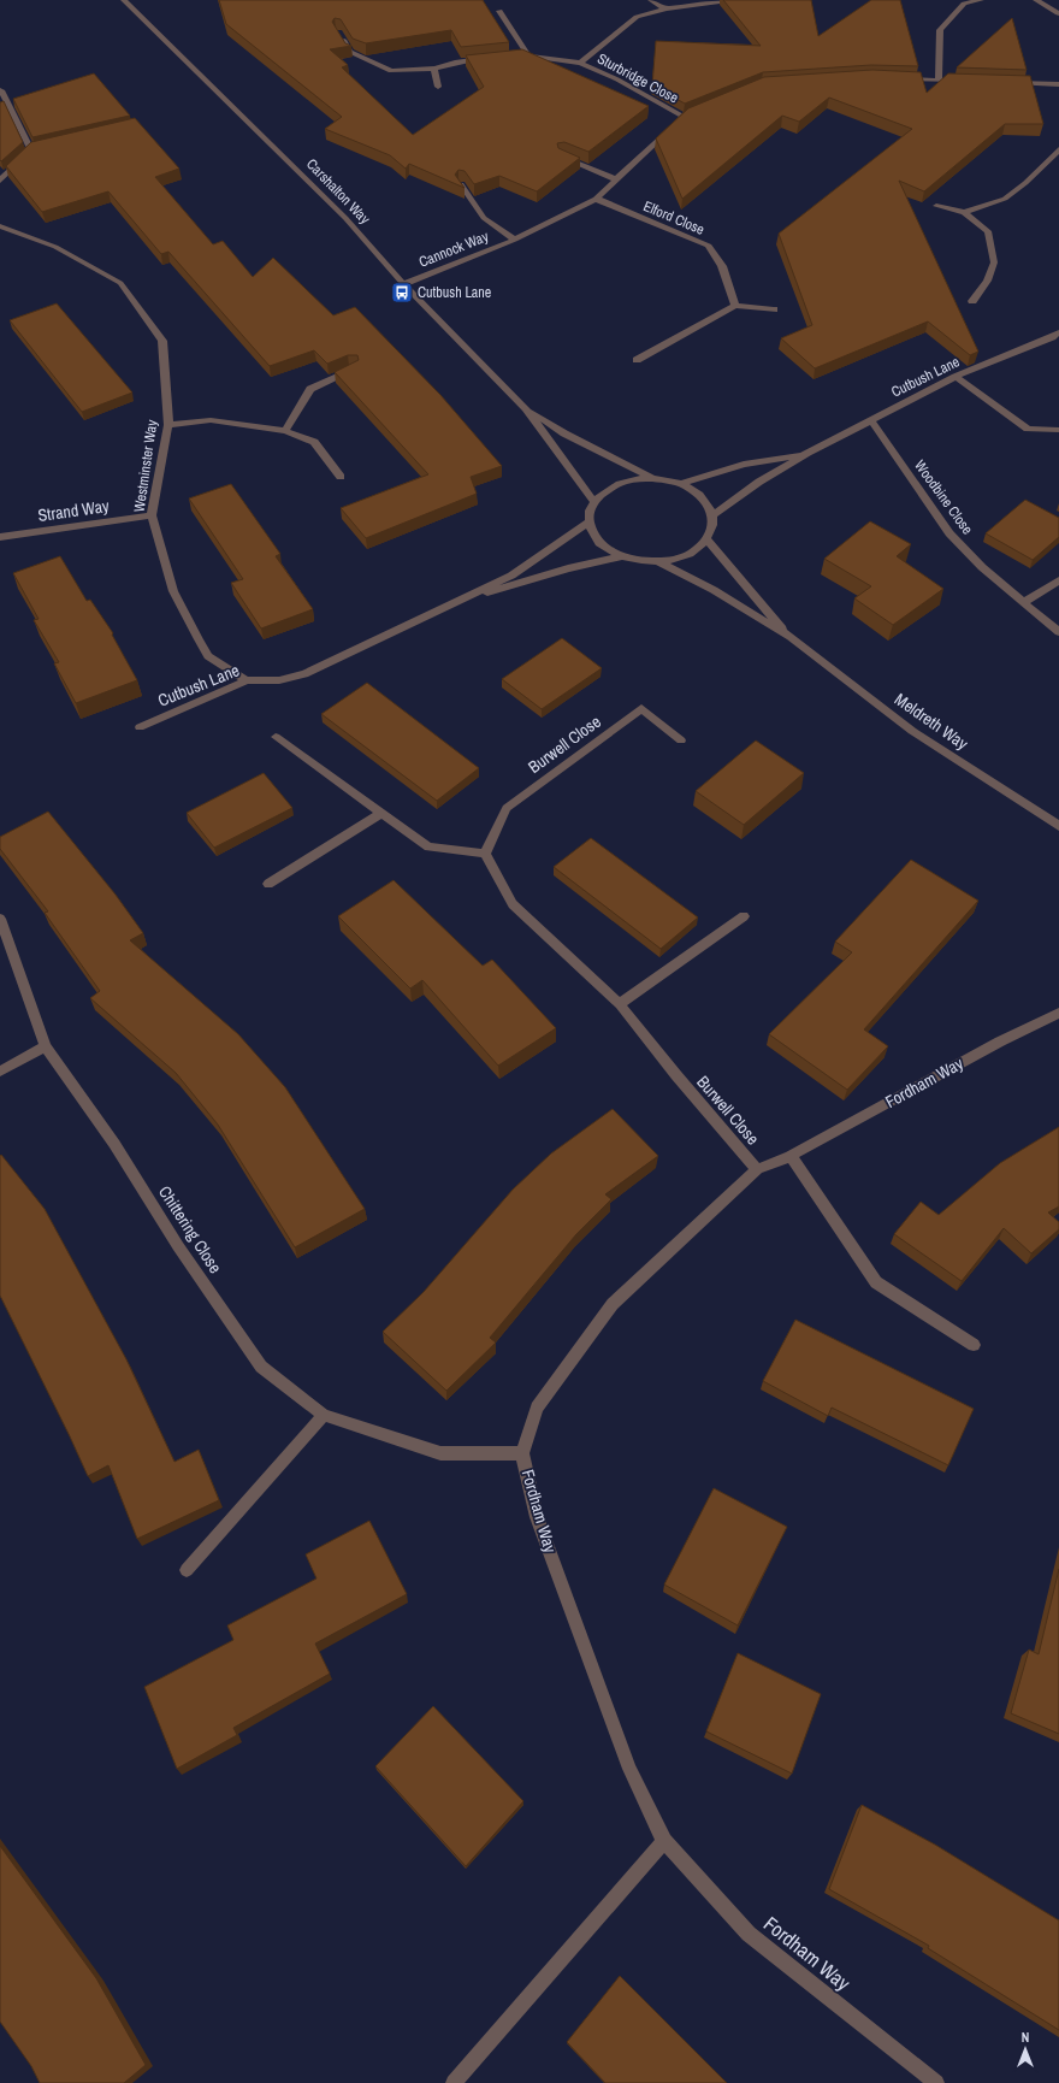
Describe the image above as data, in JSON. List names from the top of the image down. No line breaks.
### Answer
{"streets":{"street":["Sturbridge Close","Carshalton Way","Elford Close","Cannock Way","Cutbush Lane","Westminster Way","Woodbine Close","Strand Way","Meldreth Way","Burwell Close","Fordham Way","Chittering Close"]},"crossings":[["Sturbridge Close","Cannock Way"],["Carshalton Way","Cannock Way"],["Carshalton Way","Cutbush Lane"],["Carshalton Way","Meldreth Way"],["Elford Close","Cannock Way"],["Cutbush Lane","Westminster Way"],["Cutbush Lane","Woodbine Close"],["Cutbush Lane","Meldreth Way"],["Westminster Way","Strand Way"],["Burwell Close","Fordham Way"],["Fordham Way","Chittering Close"]],"places":{"bus stop":["Cutbush Lane"]},"north":"top"}
